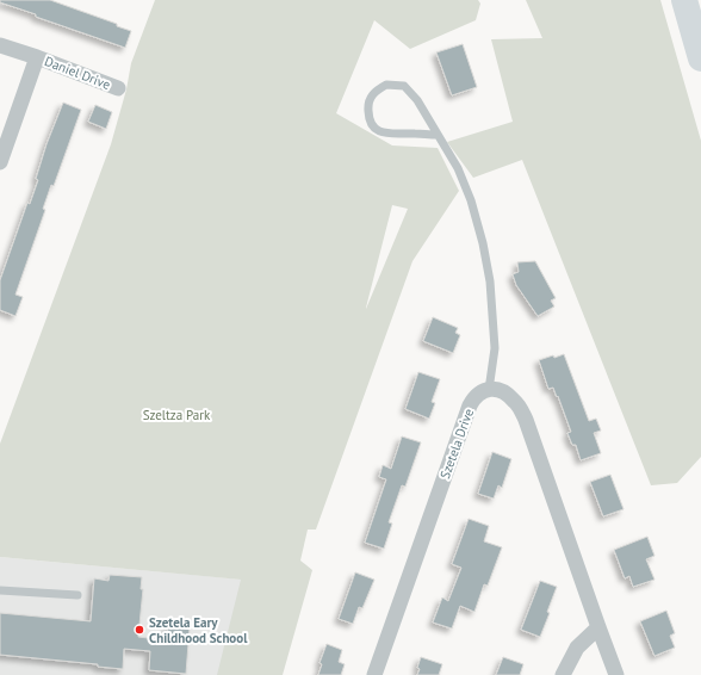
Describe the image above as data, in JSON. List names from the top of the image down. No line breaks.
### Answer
{"streets":{"street":["Daniel Drive","Szetela Drive"]},"parks":["Szeltza Park"],"places":["Szetela Eary Childhood School"]}
